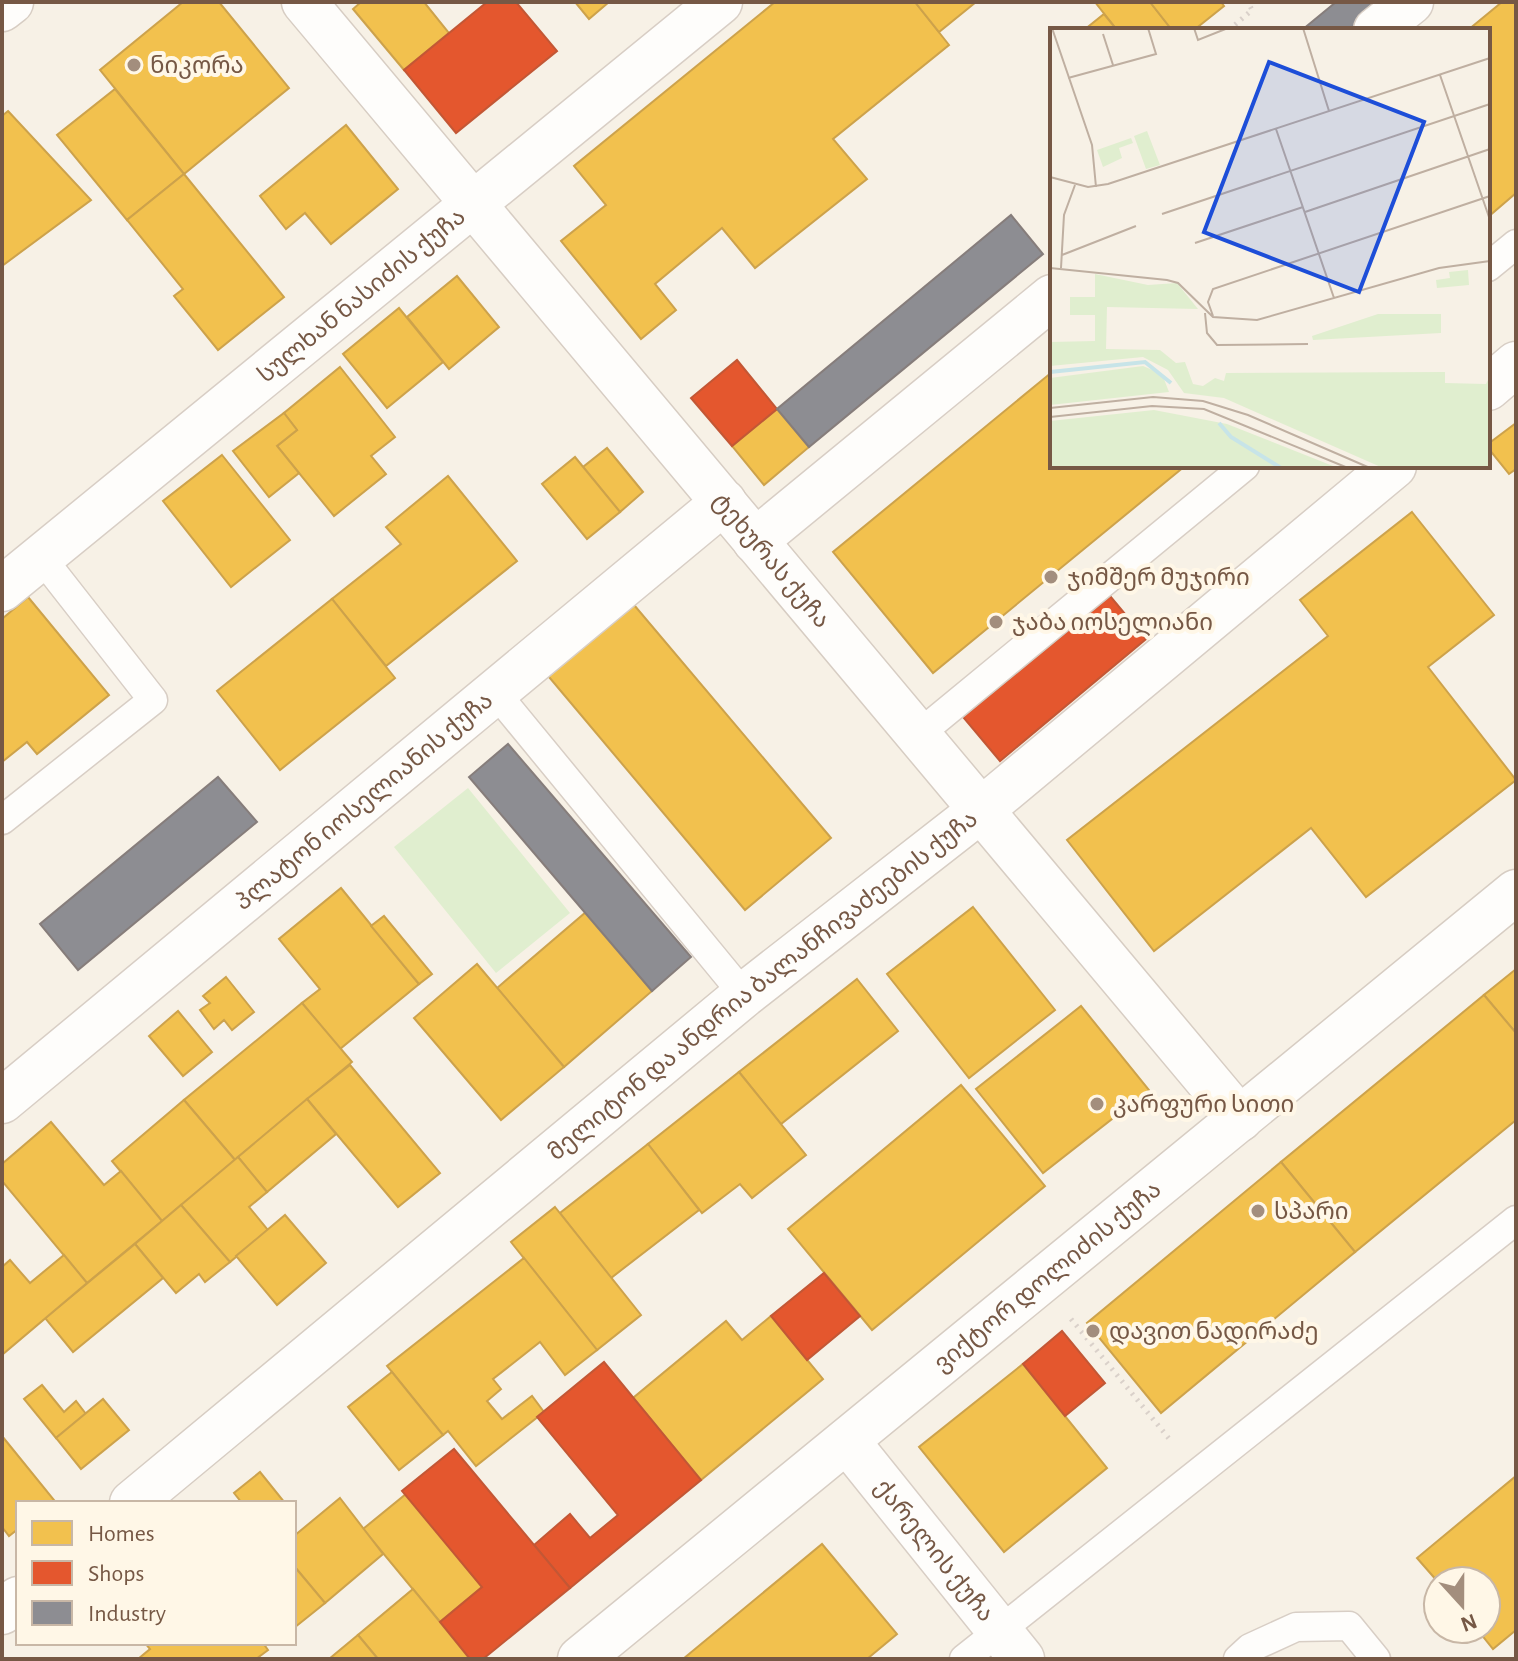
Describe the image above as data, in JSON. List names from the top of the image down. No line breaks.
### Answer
{"streets":{"street":["სულხან ნასიძის ქუჩა","ტეხურას ქუჩა","პლატონ იოსელიანის ქუჩა","მელიტონ და ანდრია ბალანჩივაძეების ქუჩა","ვიქტორ დოლიძის ქუჩა","ქარელის ქუჩა"]},"crossings":[["სულხან ნასიძის ქუჩა","ტეხურას ქუჩა"],["ტეხურას ქუჩა","პლატონ იოსელიანის ქუჩა"],["ტეხურას ქუჩა","მელიტონ და ანდრია ბალანჩივაძეების ქუჩა"],["ტეხურას ქუჩა","ვიქტორ დოლიძის ქუჩა"],["ვიქტორ დოლიძის ქუჩა","ქარელის ქუჩა"]],"places":["ნიკორა","ჯიმშერ მუჯირი","ჯაბა იოსელიანი","კარფური სითი","სპარი","დავით ნადირაძე"],"legend":["Homes","Shops","Industry"],"north":"bottom"}
